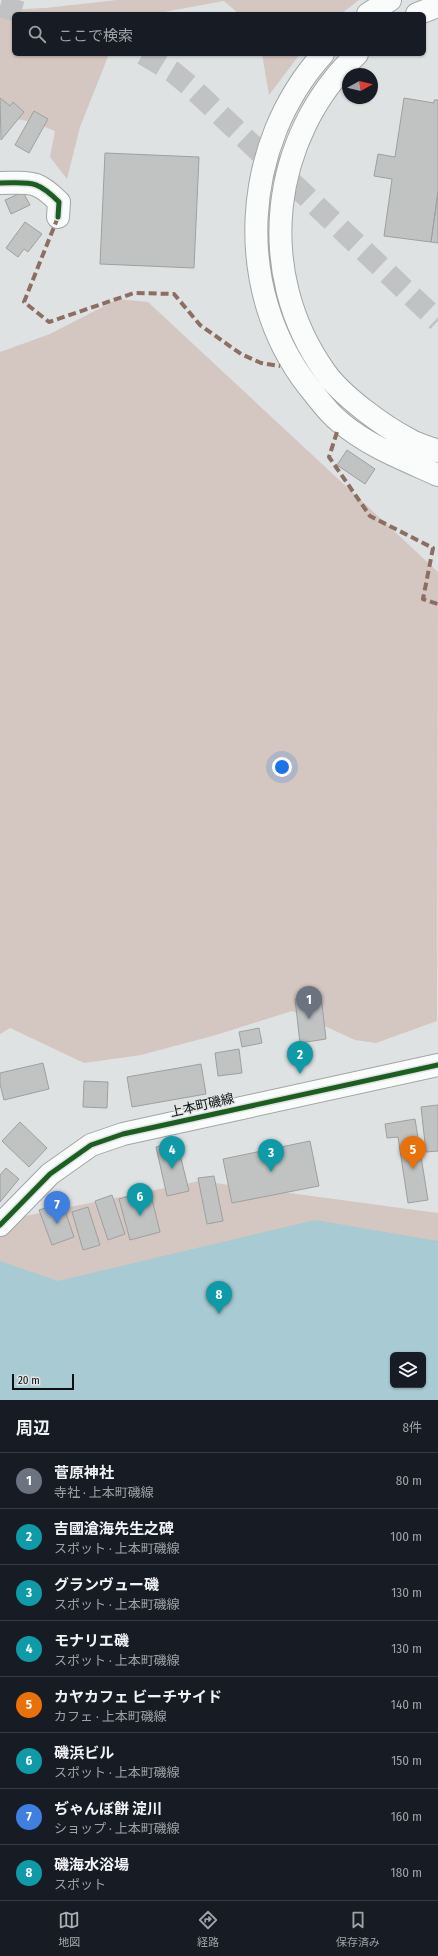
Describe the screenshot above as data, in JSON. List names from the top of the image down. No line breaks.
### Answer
{"streets":{"main road":["上本町磯線"]},"scale_bar":"20 m","north":"right","page":{"search":"ここで検索","pins":["1","2","4","5","3","6","7","8"],"scale":"20 m","heading":["周辺","8件"],"list":[{"mark":"1","name":"菅原神社","note":"寺社 · 上本町磯線","value":"80 m"},{"mark":"2","name":"吉國滄海先生之碑","note":"スポット · 上本町磯線","value":"100 m"},{"mark":"3","name":"グランヴュー磯","note":"スポット · 上本町磯線","value":"130 m"},{"mark":"4","name":"モナリエ磯","note":"スポット · 上本町磯線","value":"130 m"},{"mark":"5","name":"カヤカフェ ビーチサイド","note":"カフェ · 上本町磯線","value":"140 m"},{"mark":"6","name":"磯浜ビル","note":"スポット · 上本町磯線","value":"150 m"},{"mark":"7","name":"ぢゃんぼ餅 淀川","note":"ショップ · 上本町磯線","value":"160 m"},{"mark":"8","name":"磯海水浴場","note":"スポット","value":"180 m"}],"nav":["地図","経路","保存済み"]}}
